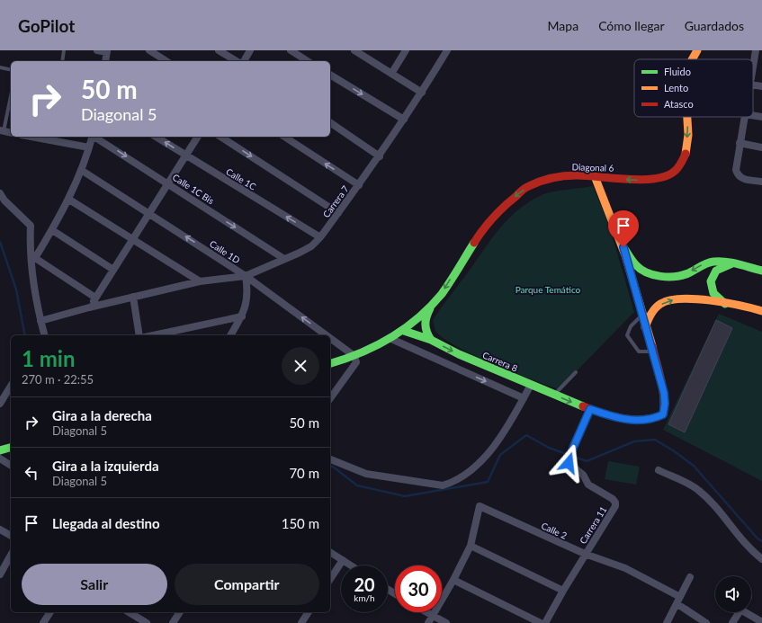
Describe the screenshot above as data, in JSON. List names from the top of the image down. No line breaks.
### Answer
{"streets":{"main road":["Diagonal 6","Carrera 8"],"street":["Calle 1C","Calle 1C Bis","Carrera 7","Calle 1D","Carrera 11","Calle 2"]},"crossings":[["Diagonal 6","Calle 1D"],["Diagonal 6","Carrera 8"],["Calle 1C","Carrera 7"],["Calle 1C Bis","Carrera 7"],["Carrera 7","Calle 1D"],["Carrera 8","Carrera 11"],["Carrera 11","Calle 2"]],"one_way":["Diagonal 6","Calle 1C Bis","Carrera 8"],"parks":["Parque Temático"],"legend":["Fluido","Lento","Atasco"],"page":{"header":"GoPilot","nav":["Mapa","Cómo llegar","Guardados"],"turn":["50 m","Diagonal 5"],"heading":["1 min","270 m · 22:55"],"list":[{"name":"Gira a la derecha","note":"Diagonal 5","value":"50 m"},{"name":"Gira a la izquierda","note":"Diagonal 5","value":"70 m"},{"name":"Llegada al destino","value":"150 m"}],"buttons":["Salir","Compartir"],"speed":"20 km/h","limit":"30"}}
